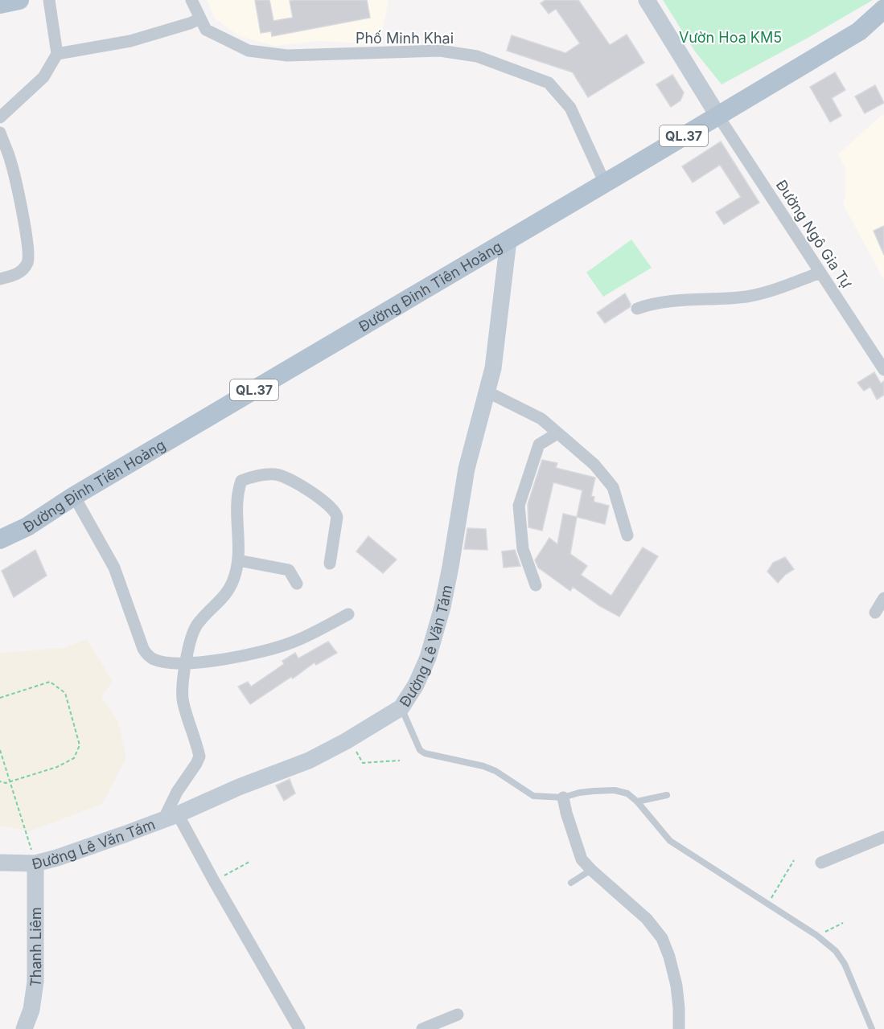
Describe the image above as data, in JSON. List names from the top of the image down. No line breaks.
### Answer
{"streets":{"main road":["QL.37","Đường Đinh Tiên Hoàng"],"street":["Phố Minh Khai","Đường Ngô Gia Tự","Đường Lê Văn Tám","Thanh Liêm"]},"crossings":[["Phố Minh Khai","Đường Đinh Tiên Hoàng"],["Đường Ngô Gia Tự","Đường Đinh Tiên Hoàng"],["Đường Đinh Tiên Hoàng","Đường Lê Văn Tám"],["Đường Lê Văn Tám","Thanh Liêm"]],"parks":["Vườn Hoa KM5"]}
